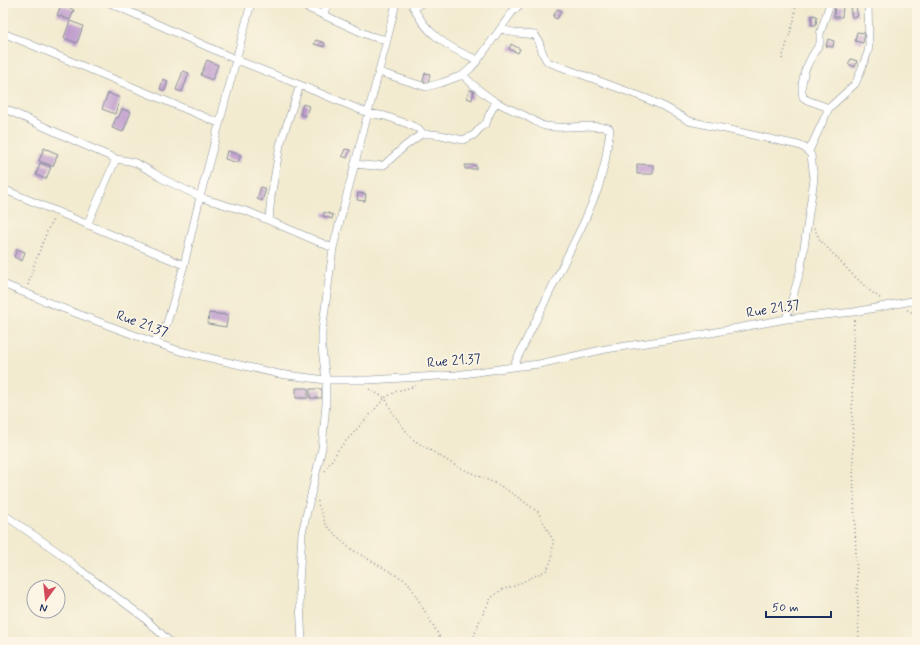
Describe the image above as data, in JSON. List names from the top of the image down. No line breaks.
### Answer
{"streets":{"street":["Rue 21.37"]},"scale_bar":"50 m","north":"bottom"}
